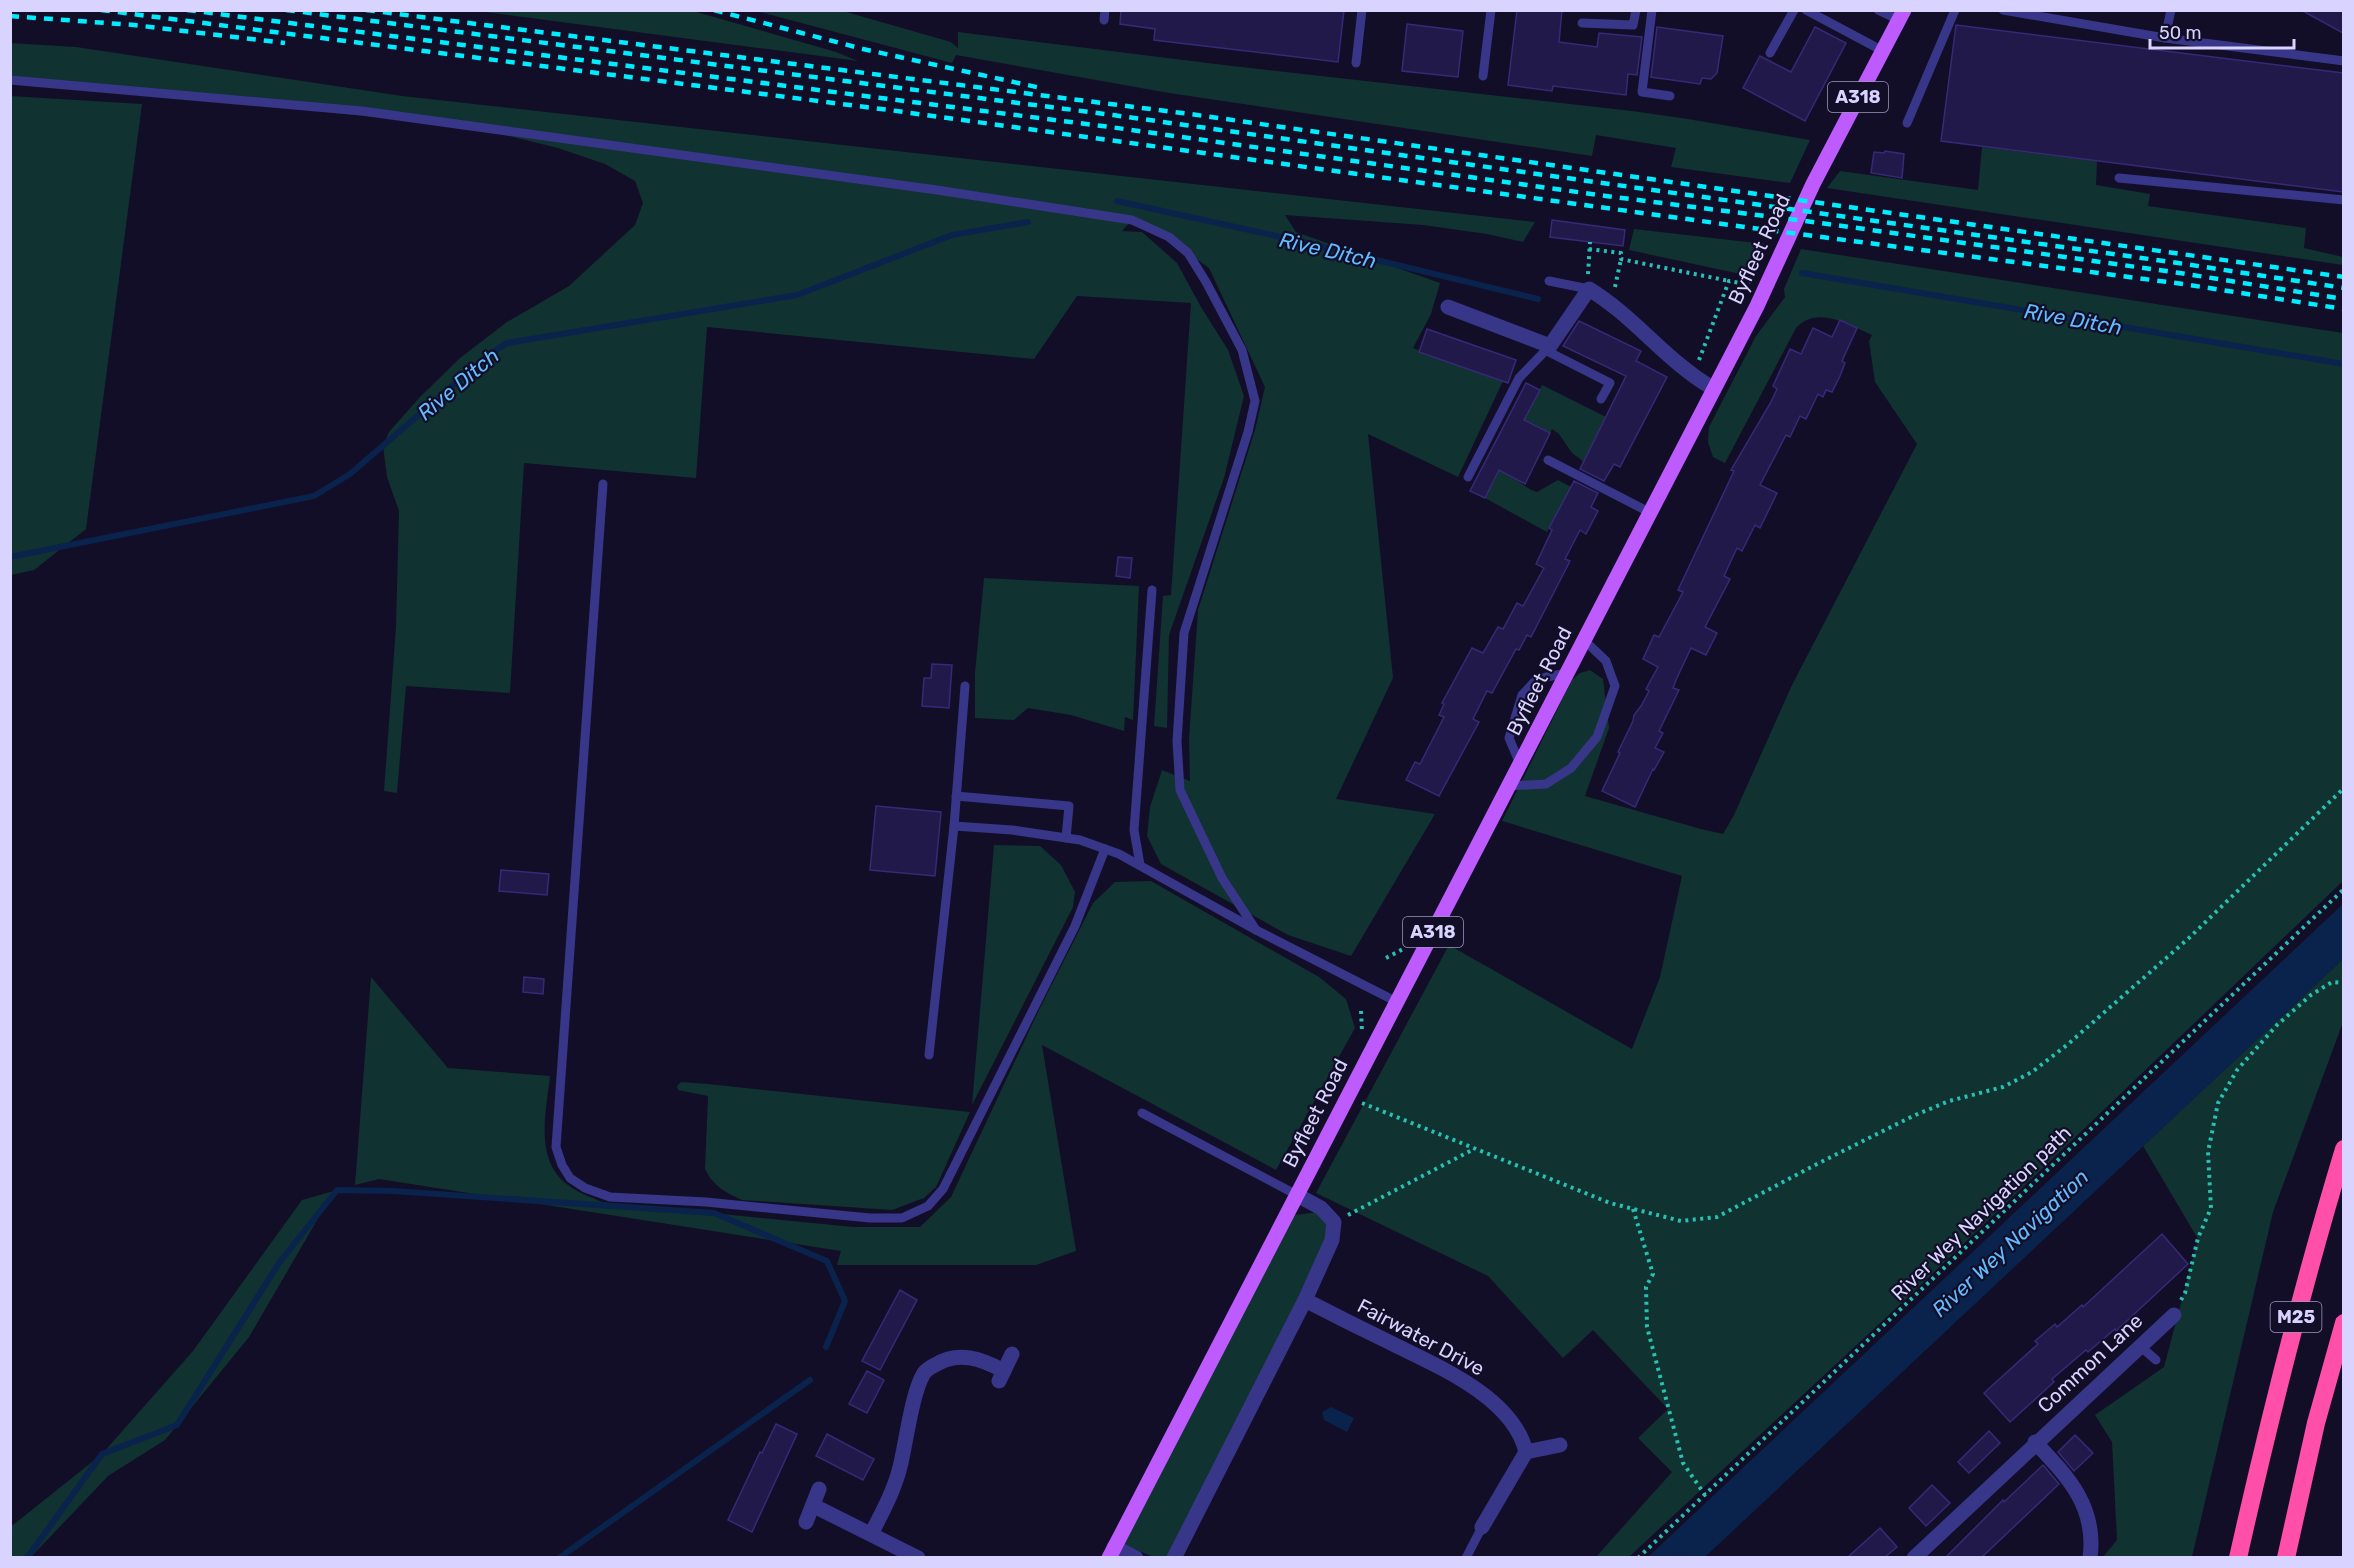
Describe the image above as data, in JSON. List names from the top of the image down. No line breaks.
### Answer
{"streets":{"highway":["M25"],"main road":["A318","Byfleet Road"],"street":["Fairwater Drive","Common Lane"],"path":["River Wey Navigation path"]},"crossings":[["A318","Byfleet Road"]],"water":["Rive Ditch","River Wey Navigation"],"scale_bar":"50 m"}
